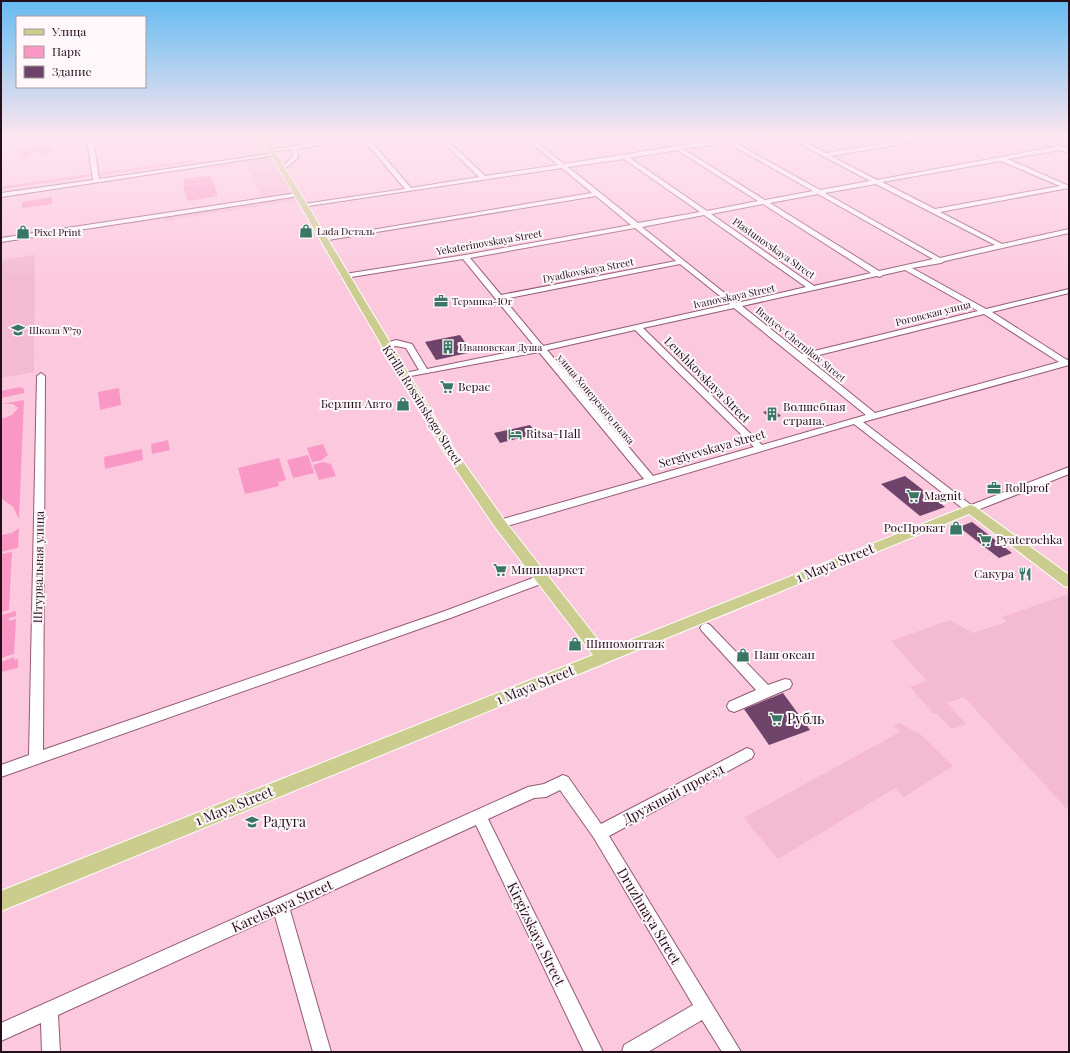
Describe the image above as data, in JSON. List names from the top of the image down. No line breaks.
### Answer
{"streets":{"main road":["Kirilla Rossinskogo Street","1 Maya Street"],"street":["Yekaterinovskaya Street","Plastunovskaya Street","Dyadkovskaya Street","Ivanovskaya Street","Роговская улица","Bratyev Chernikov Street","Leushkovskaya Street","улица Хоперского полка","Sergiyevskaya Street","Штурвальная улица","Дружный проезд","Karelskaya Street","Druzhnaya Street","Kirgizskaya Street"]},"crossings":[["Yekaterinovskaya Street","Plastunovskaya Street"],["Yekaterinovskaya Street","Bratyev Chernikov Street"],["Yekaterinovskaya Street","улица Хоперского полка"],["Yekaterinovskaya Street","Kirilla Rossinskogo Street"],["Plastunovskaya Street","Ivanovskaya Street"],["Dyadkovskaya Street","Bratyev Chernikov Street"],["Dyadkovskaya Street","улица Хоперского полка"],["Ivanovskaya Street","Bratyev Chernikov Street"],["Ivanovskaya Street","Leushkovskaya Street"],["Ivanovskaya Street","улица Хоперского полка"],["Ivanovskaya Street","Kirilla Rossinskogo Street"],["Роговская улица","Bratyev Chernikov Street"],["Bratyev Chernikov Street","Sergiyevskaya Street"],["Leushkovskaya Street","Sergiyevskaya Street"],["улица Хоперского полка","Sergiyevskaya Street"],["Kirilla Rossinskogo Street","Sergiyevskaya Street"],["Kirilla Rossinskogo Street","1 Maya Street"],["Дружный проезд","Druzhnaya Street"],["Karelskaya Street","Druzhnaya Street"],["Karelskaya Street","Kirgizskaya Street"]],"places":{"shop":["Lada Dеталь","Pixel Print","Берлин Авто","РосПрокат","Шиномонтаж","Наш океан"],"office":["Термика-Юг","Rollprof"],"school or university":["Школа №79","Радуга"],"building":["Ивановская Душа","Волшебная страна."],"supermarket":["Верас","Magnit","Pyaterochka","Минимаркет","Рубль"],"hotel":["Ritsa-Hall"],"restaurant":["Сакура"]},"legend":["Улица","Парк","Здание"]}
